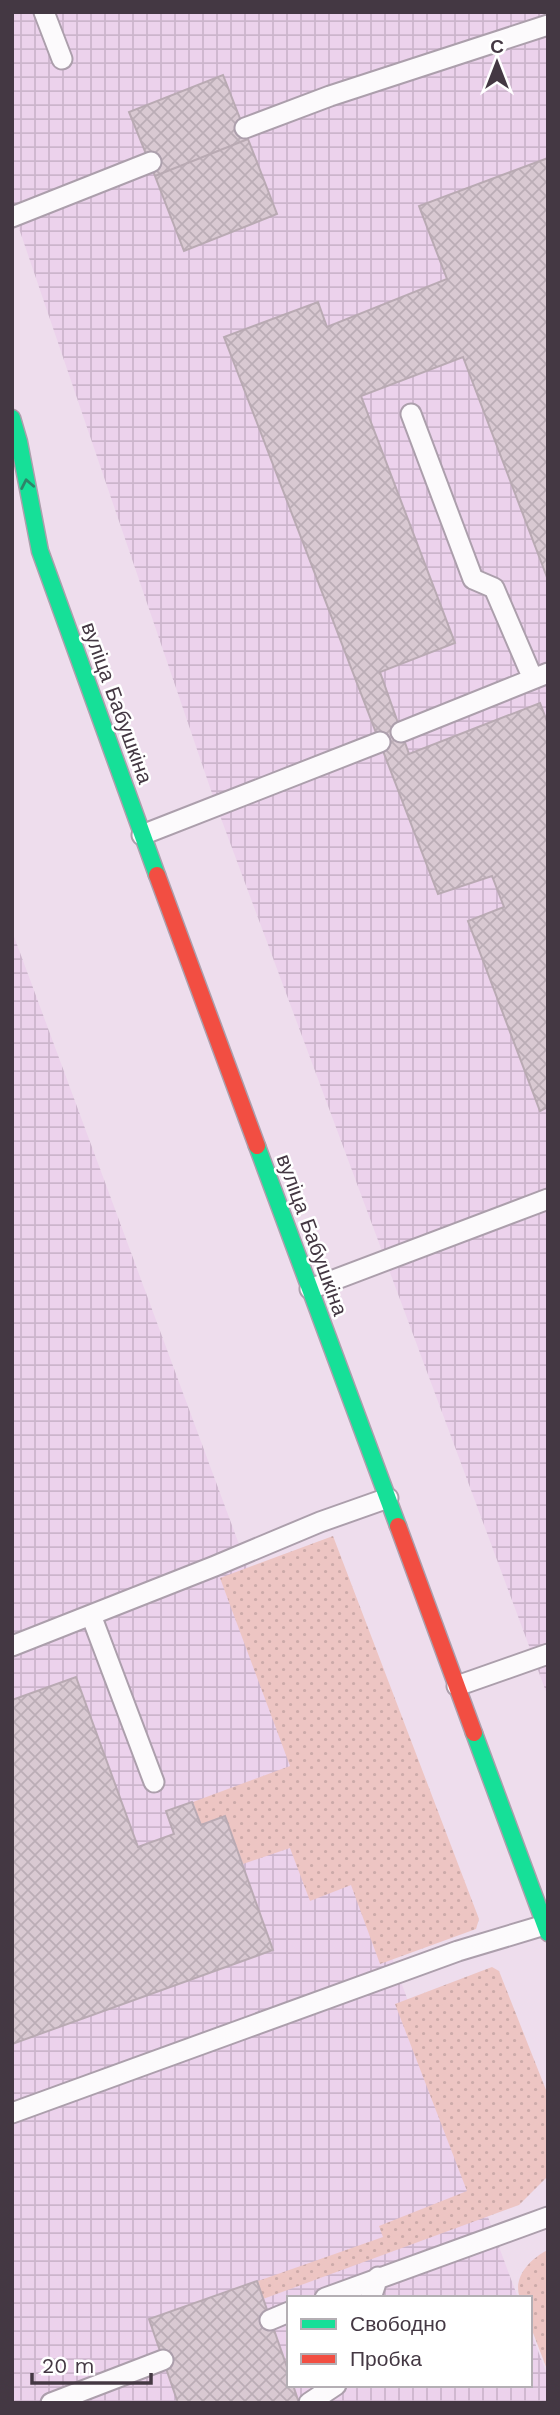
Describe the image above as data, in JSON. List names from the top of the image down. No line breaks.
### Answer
{"streets":{"street":["вуліца Бабушкіна"]},"legend":["Свободно","Пробка"],"scale_bar":"20 m","north":"top"}
